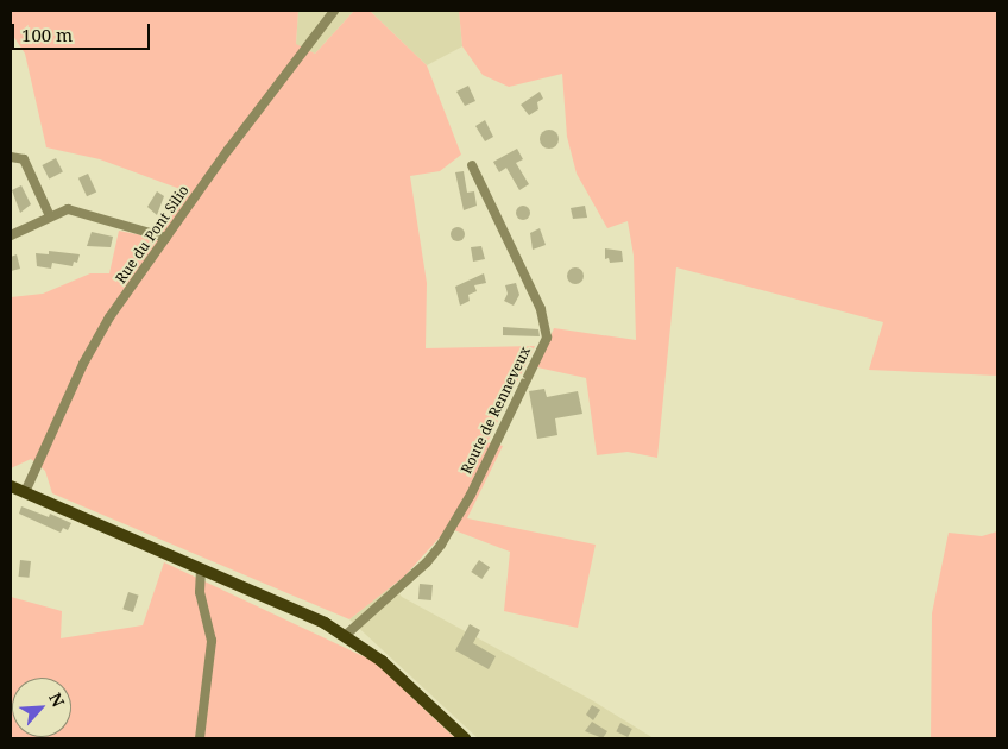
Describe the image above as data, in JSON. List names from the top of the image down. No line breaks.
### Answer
{"streets":{"street":["Rue du Pont Silio","Route de Renneveux"]},"scale_bar":"100 m","north":"top right"}
